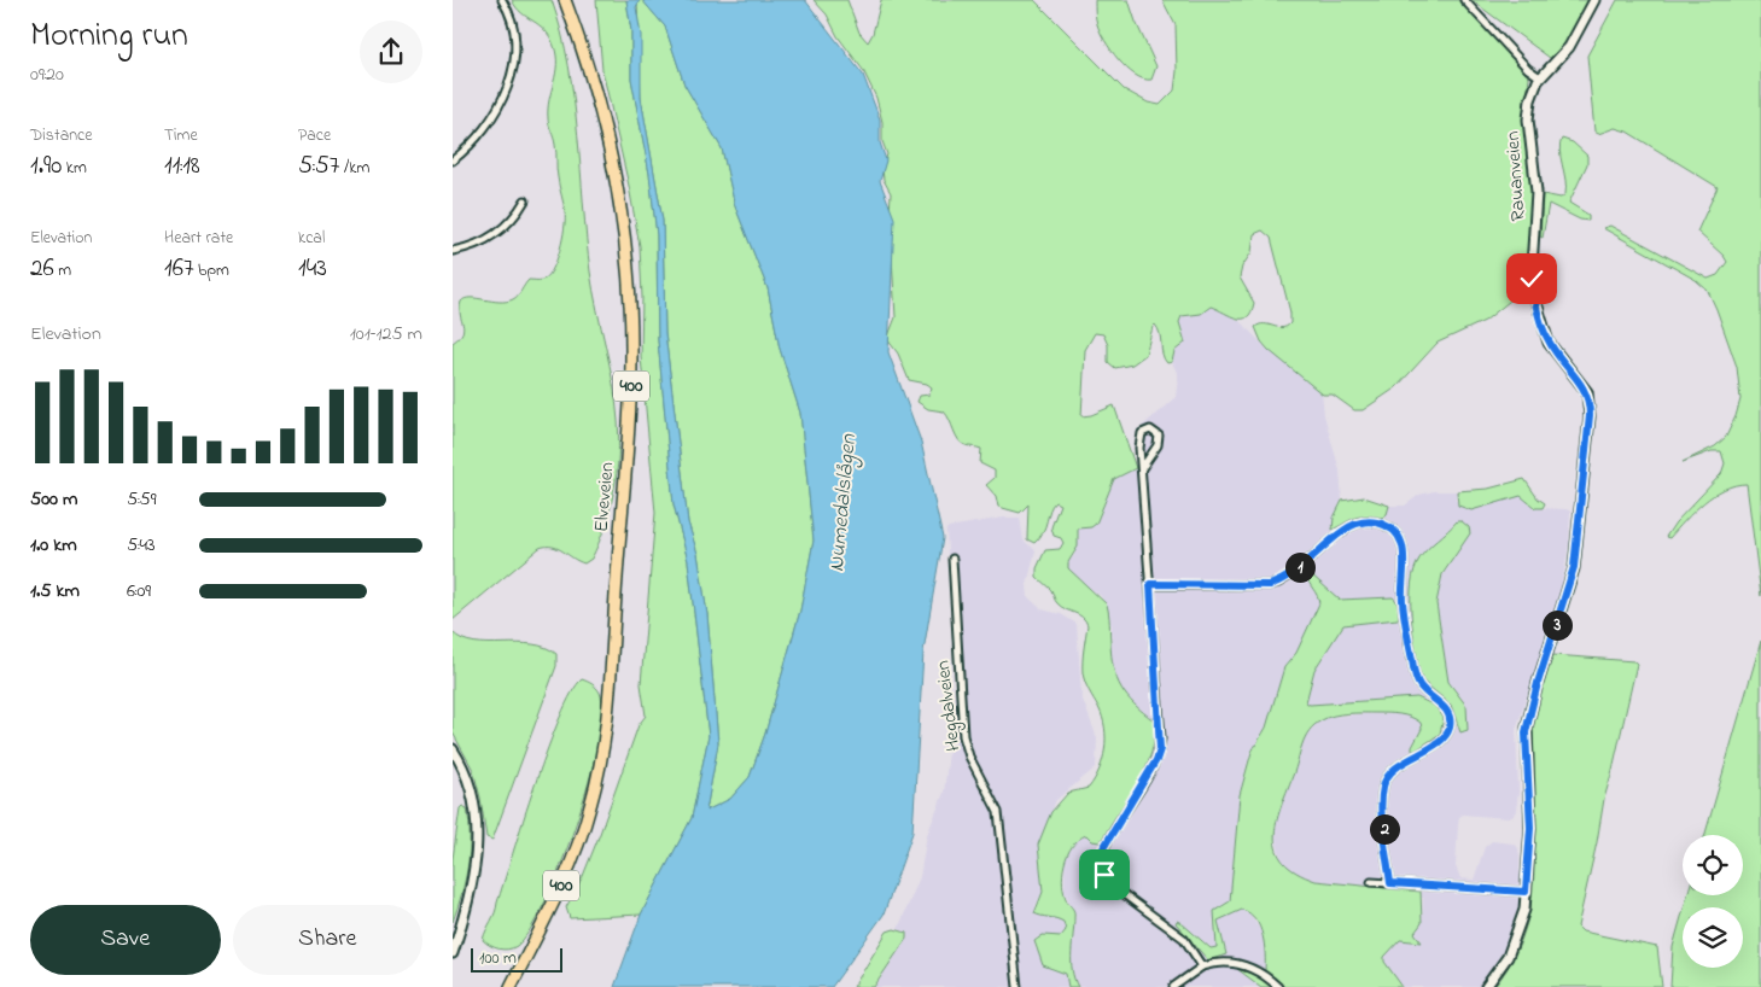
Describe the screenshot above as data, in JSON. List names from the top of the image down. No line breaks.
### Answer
{"streets":{"highway":["400","Elveveien"],"main road":["Rauanveien"],"street":["Hegdalveien"]},"water":["Numedalslågen"],"scale_bar":"100 m","page":{"heading":["Morning run","09:20"],"stats":[["Distance","1.90 km"],["Time","11:18"],["Pace","5:57 /km"],["Elevation","26 m"],["Heart rate","167 bpm"],["kcal","143"]],"chart":["Elevation","101–125 m"],"list":[{"name":"500 m","note":"5:59"},{"name":"1.0 km","note":"5:43"},{"name":"1.5 km","note":"6:09"}],"pins":["1","3","2"],"buttons":["Save","Share"],"scale":"100 m"}}
